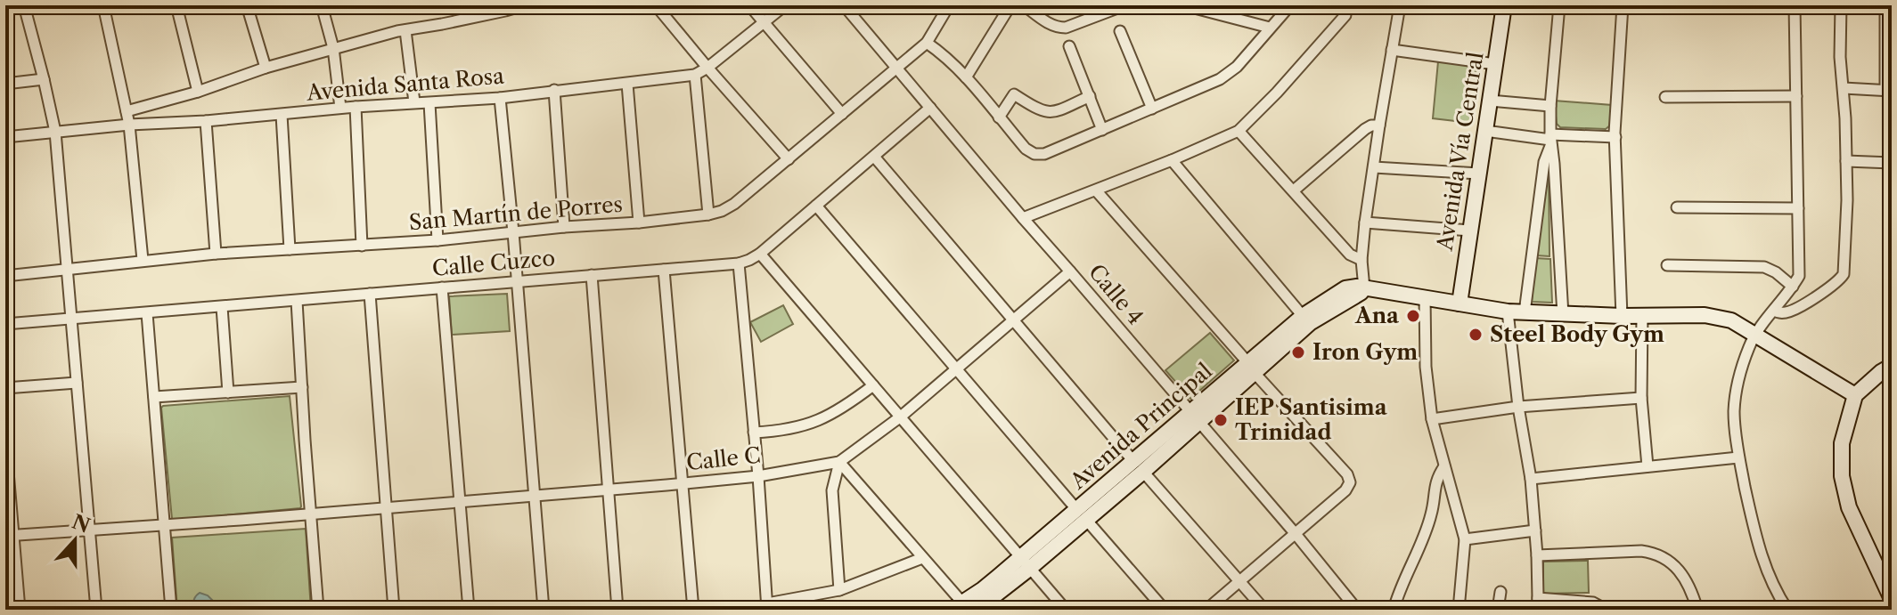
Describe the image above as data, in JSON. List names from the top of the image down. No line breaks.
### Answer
{"streets":{"street":["Avenida Santa Rosa","Avenida Vía Central","San Martín de Porres","Calle Cuzco","Calle 4","Avenida Principal","Calle C"]},"crossings":[["Avenida Vía Central","Avenida Principal"],["San Martín de Porres","Calle 4"],["Calle Cuzco","Calle 4"],["Calle 4","Avenida Principal"],["Calle 4","Calle C"]],"places":["Ana","Steel Body Gym","Iron Gym","IEP Santisima Trinidad"],"north":"top"}
